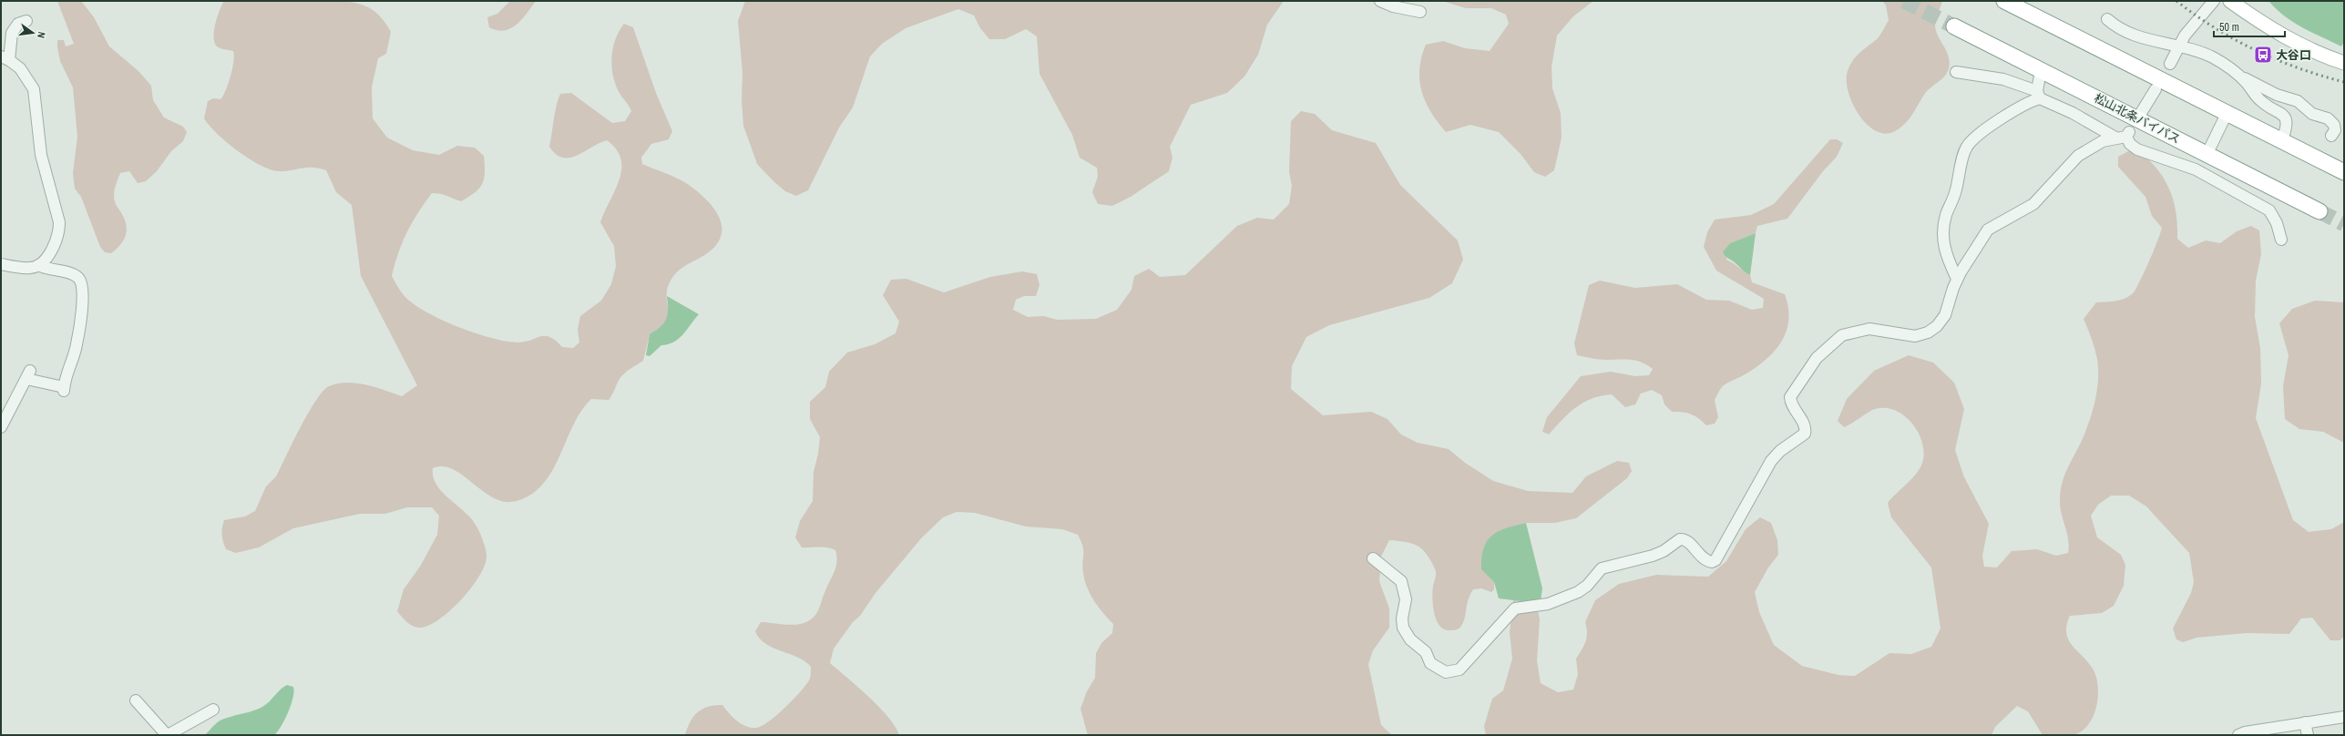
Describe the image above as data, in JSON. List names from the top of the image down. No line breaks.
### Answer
{"streets":{"highway":["松山北条バイパス"]},"places":{"bus stop":["大谷口"]},"scale_bar":"50 m","north":"right"}
